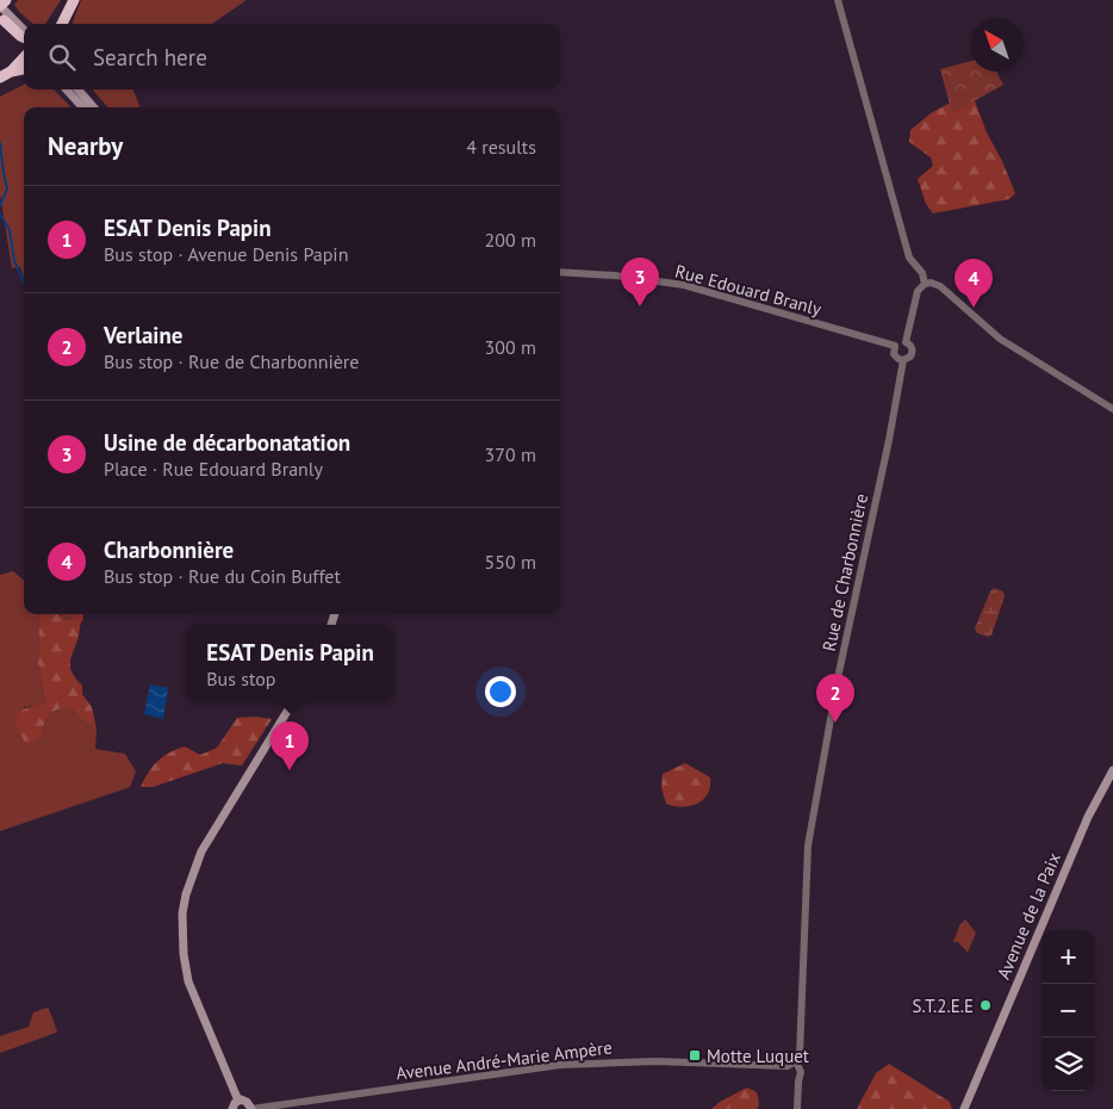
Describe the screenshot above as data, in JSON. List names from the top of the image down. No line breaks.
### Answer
{"streets":{"main road":["Avenue de la Paix"],"street":["Rue Edouard Branly","Rue de Charbonnière","Avenue André-Marie Ampère"]},"crossings":[["Rue Edouard Branly","Rue de Charbonnière"],["Rue de Charbonnière","Avenue André-Marie Ampère"]],"places":{"other":["S.T.2.E.E"],"transit":["Motte Luquet"]},"north":"top left","page":{"search":"Search here","heading":["Nearby","4 results"],"list":[{"mark":"1","name":"ESAT Denis Papin","note":"Bus stop · Avenue Denis Papin","value":"200 m"},{"mark":"2","name":"Verlaine","note":"Bus stop · Rue de Charbonnière","value":"300 m"},{"mark":"3","name":"Usine de décarbonatation","note":"Place · Rue Edouard Branly","value":"370 m"},{"mark":"4","name":"Charbonnière","note":"Bus stop · Rue du Coin Buffet","value":"550 m"}],"pins":["3","4","2","1"],"popup":["ESAT Denis Papin","Bus stop"],"map_buttons":["+","−"]}}
